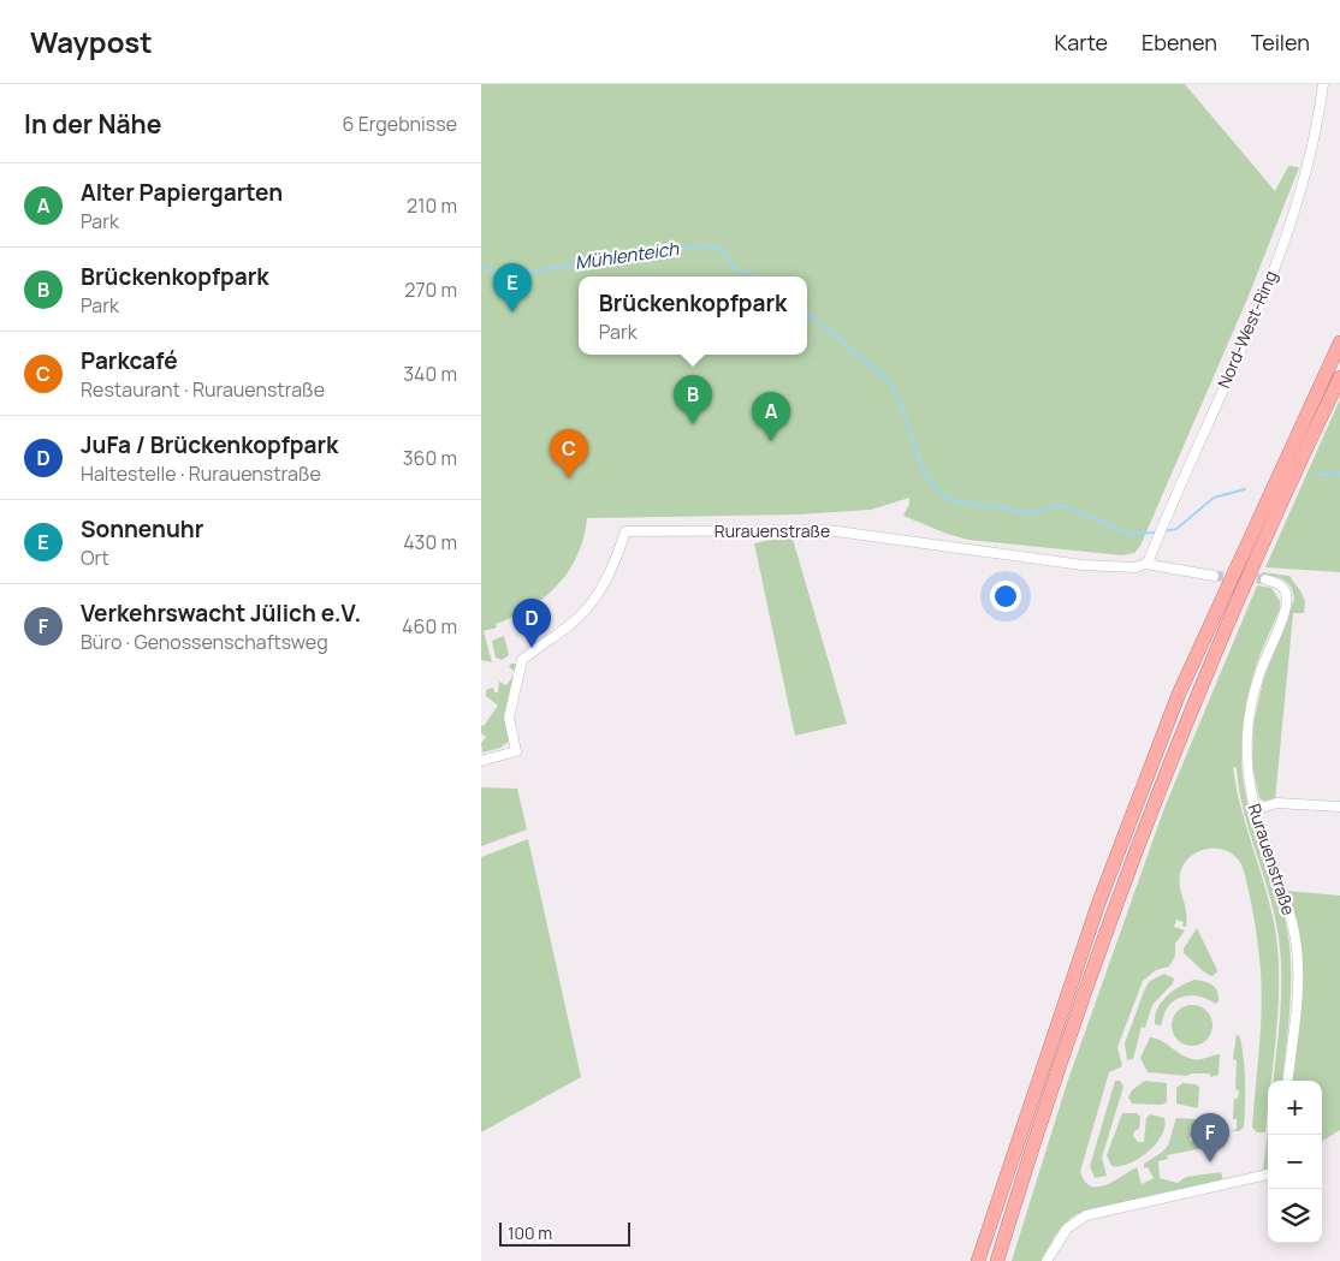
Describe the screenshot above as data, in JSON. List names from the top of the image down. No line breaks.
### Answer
{"streets":{"street":["Nord-West-Ring","Rurauenstraße"]},"crossings":[["Nord-West-Ring","Rurauenstraße"]],"water":["Mühlenteich"],"scale_bar":"100 m","page":{"header":"Waypost","nav":["Karte","Ebenen","Teilen"],"heading":["In der Nähe","6 Ergebnisse"],"list":[{"mark":"A","name":"Alter Papiergarten","note":"Park","value":"210 m"},{"mark":"B","name":"Brückenkopfpark","note":"Park","value":"270 m"},{"mark":"C","name":"Parkcafé","note":"Restaurant · Rurauenstraße","value":"340 m"},{"mark":"D","name":"JuFa / Brückenkopfpark","note":"Haltestelle · Rurauenstraße","value":"360 m"},{"mark":"E","name":"Sonnenuhr","note":"Ort","value":"430 m"},{"mark":"F","name":"Verkehrswacht Jülich e.V.","note":"Büro · Genossenschaftsweg","value":"460 m"}],"pins":["E","B","A","C","D","F"],"popup":["Brückenkopfpark","Park"],"map_buttons":["+","−"],"scale":"100 m"}}
